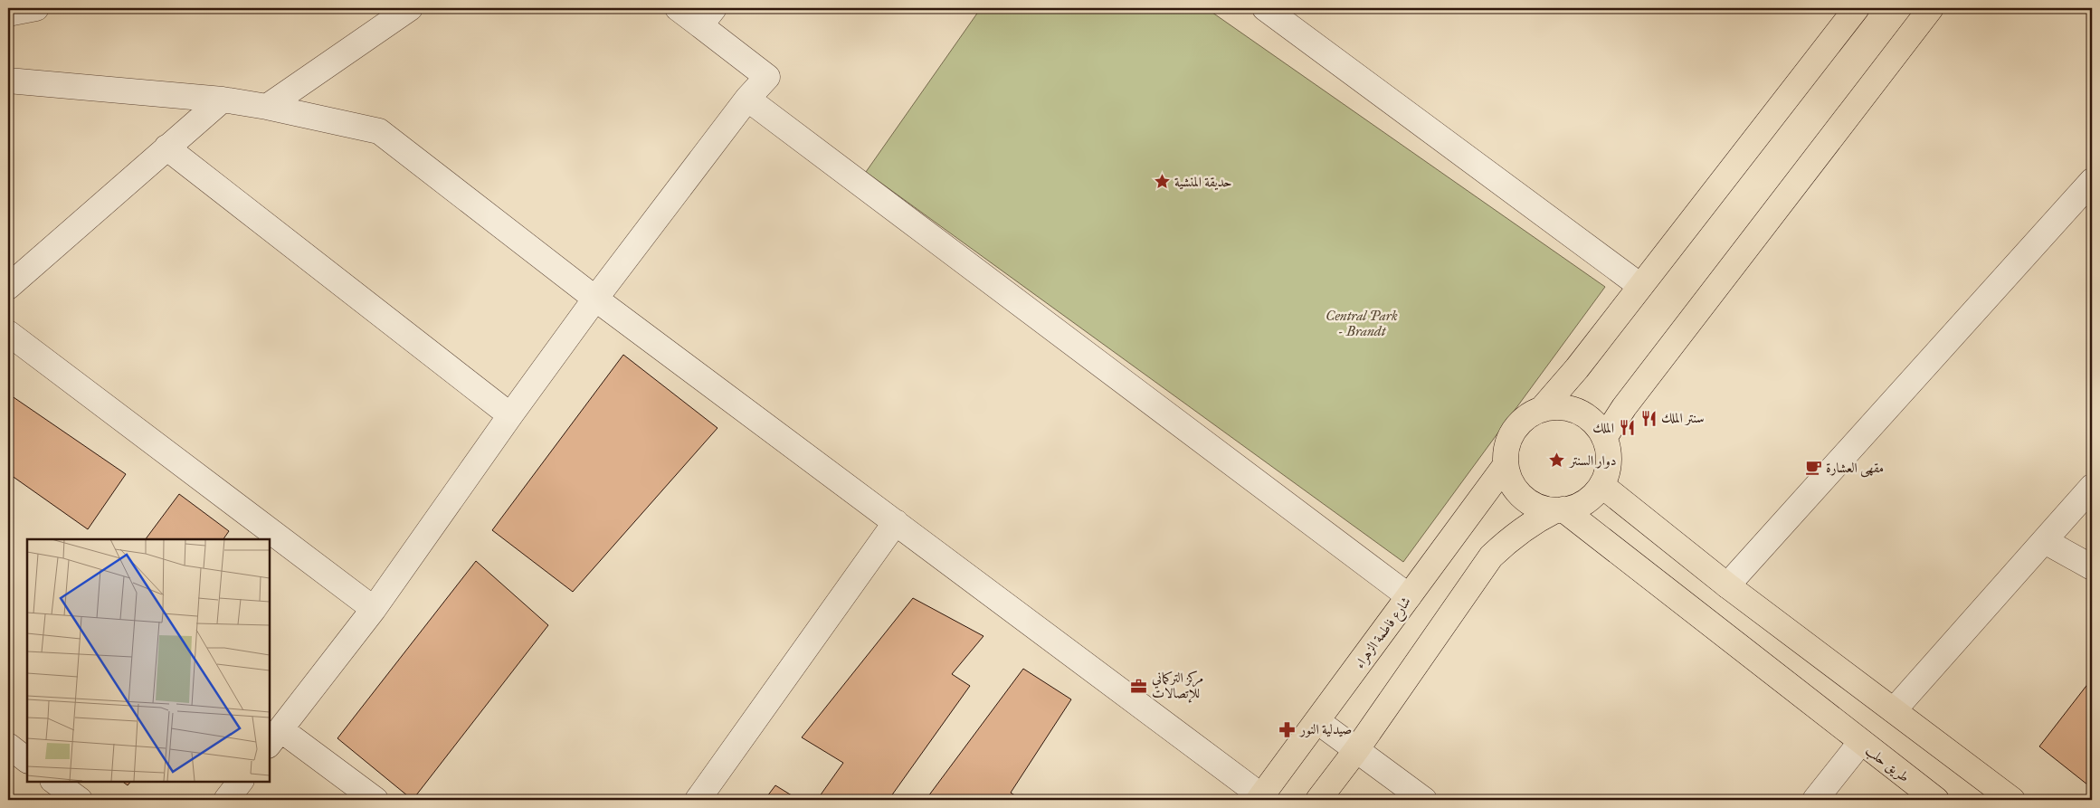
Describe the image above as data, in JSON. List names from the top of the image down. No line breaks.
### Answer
{"streets":{"main road":["شارع فاطمة الزهراء","طريق حلب"]},"crossings":[["شارع فاطمة الزهراء","طريق حلب"]],"parks":["Central Park - Brandt"],"places":{"place":["حديقة المنشية","دوار السنتر"],"restaurant":["سنتر الملك","الملك"],"cafe":["مقهى العشارة"],"office":["مركز التركماني للإتصالات"],"pharmacy":["صيدلية النور"]}}
